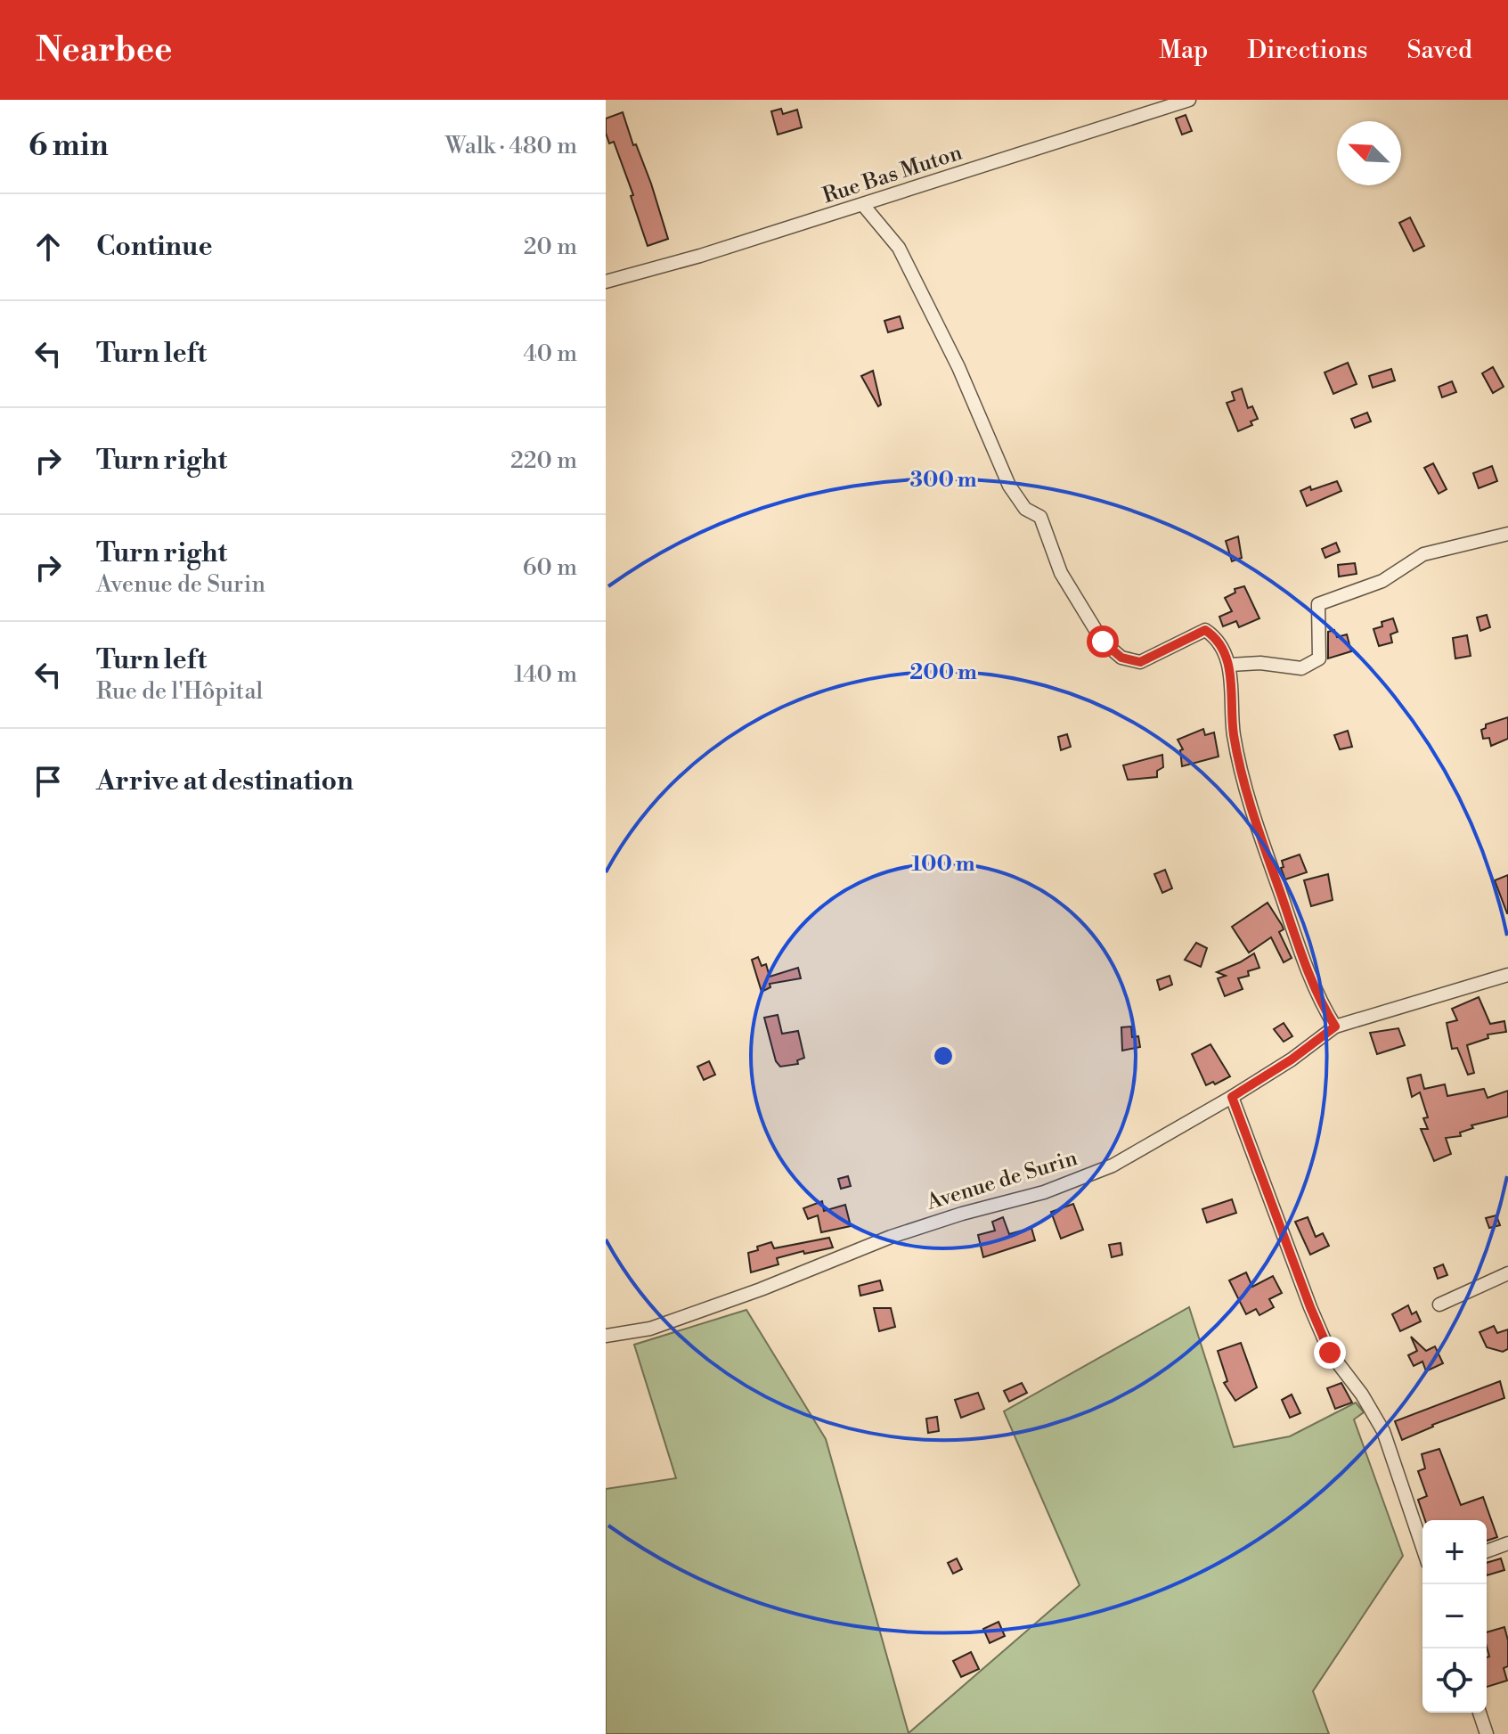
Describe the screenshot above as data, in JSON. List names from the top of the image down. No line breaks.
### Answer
{"streets":{"street":["Rue Bas Muton","Avenue de Surin"]},"north":"top left","page":{"header":"Nearbee","nav":["Map","Directions","Saved"],"heading":["6 min","Walk · 480 m"],"list":[["Continue","20 m"],["Turn left","40 m"],["Turn right","220 m"],["Turn right","Avenue de Surin","60 m"],["Turn left","Rue de l'Hôpital","140 m"],"Arrive at destination"],"map_buttons":["+","−"]},"rings":["300 m","200 m","100 m"]}
